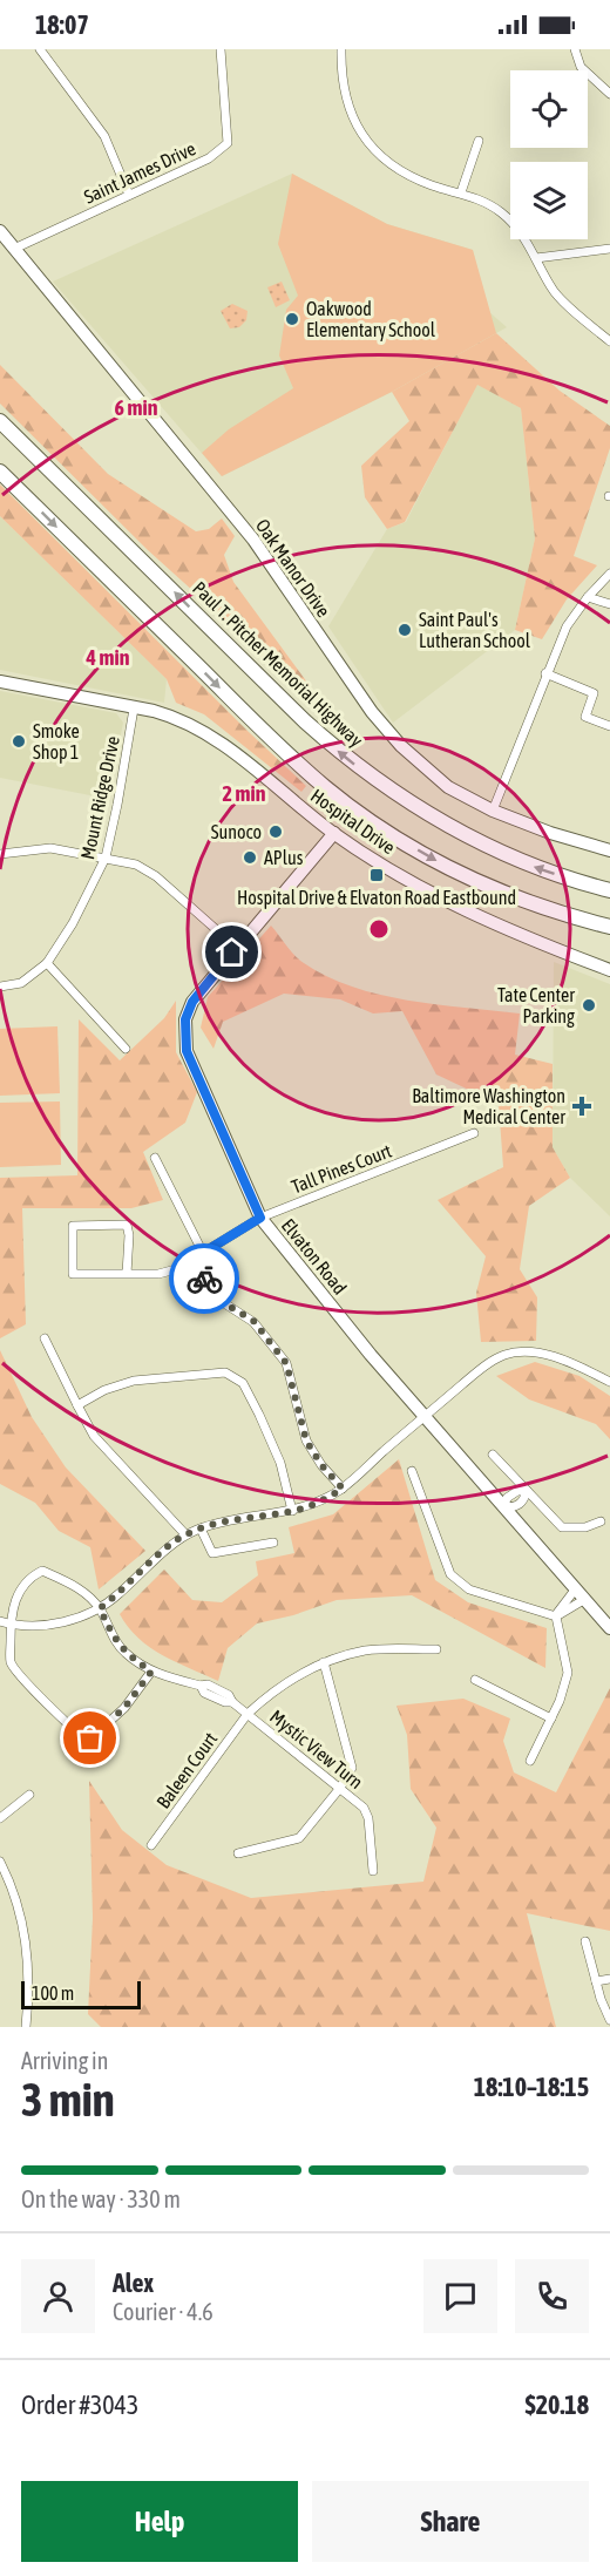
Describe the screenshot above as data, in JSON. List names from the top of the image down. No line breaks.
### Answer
{"streets":{"highway":["Paul T. Pitcher Memorial Highway"],"street":["Saint James Drive","Oak Manor Drive","Mount Ridge Drive","Hospital Drive","Tall Pines Court","Elvaton Road","Mystic View Turn","Baleen Court"]},"crossings":[["Saint James Drive","Oak Manor Drive"],["Mount Ridge Drive","Hospital Drive"],["Hospital Drive","Elvaton Road"],["Tall Pines Court","Elvaton Road"],["Mystic View Turn","Baleen Court"]],"places":{"other":["Oakwood Elementary School","Saint Paul's Lutheran School","Smoke Shop 1","Sunoco","APlus","Tate Center Parking"],"transit":["Hospital Drive & Elvaton Road Eastbound"],"health":["Baltimore Washington Medical Center"]},"scale_bar":"100 m","page":{"status":"18:07","scale":"100 m","heading":["3 min","Arriving in","18:10–18:15"],"panel":["Alex","Courier · 4.6","Order #3043","$20.18"],"bar":"On the way · 330 m","buttons":["Help","Share"]},"rings":["6 min","4 min","2 min"]}
